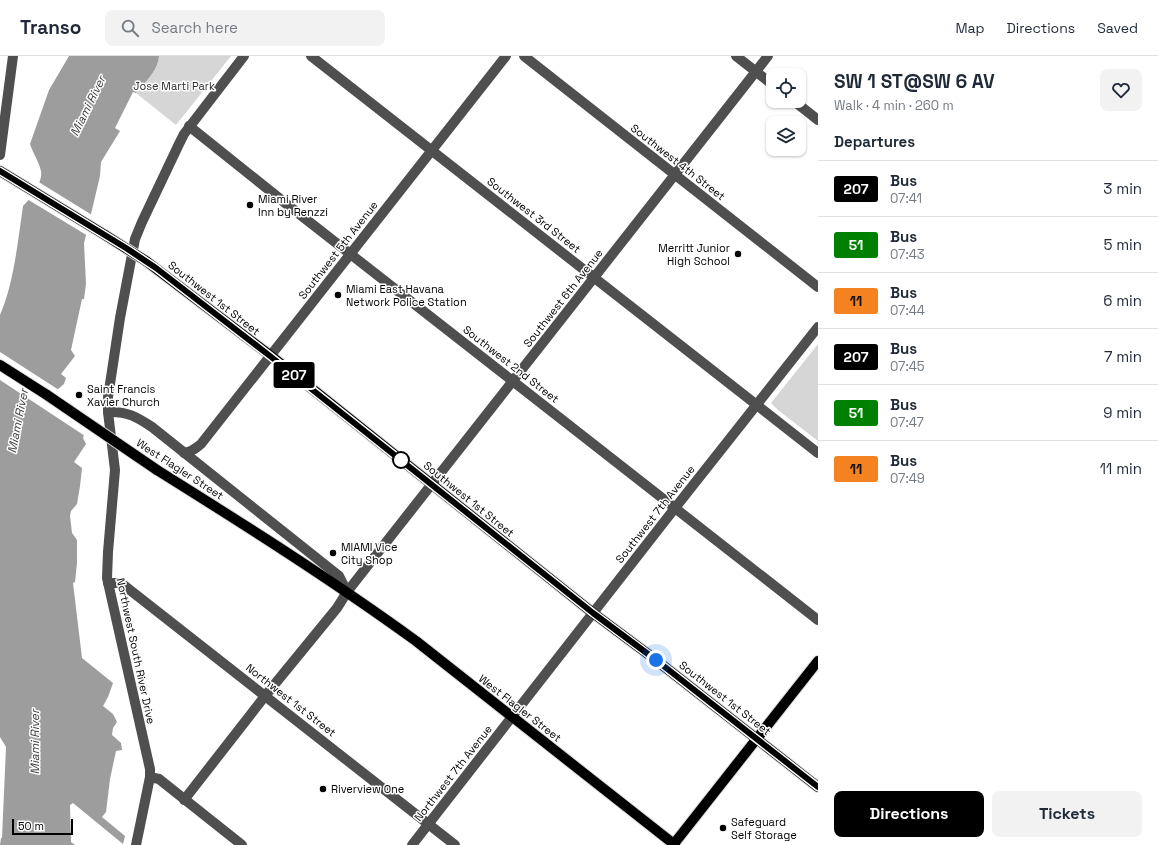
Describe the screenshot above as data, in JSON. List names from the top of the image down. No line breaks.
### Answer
{"streets":{"main road":["Southwest 1st Street","West Flagler Street"],"street":["Southwest 4th Street","Southwest 3rd Street","Southwest 5th Avenue","Southwest 6th Avenue","Southwest 2nd Street","Southwest 7th Avenue","Northwest South River Drive","Northwest 1st Street","Northwest 7th Avenue"]},"crossings":[["Southwest 4th Street","Southwest 6th Avenue"],["Southwest 3rd Street","Southwest 5th Avenue"],["Southwest 3rd Street","Southwest 6th Avenue"],["Southwest 3rd Street","Southwest 7th Avenue"],["Southwest 5th Avenue","Southwest 1st Street"],["Southwest 5th Avenue","Southwest 2nd Street"],["Southwest 5th Avenue","West Flagler Street"],["Southwest 1st Street","Southwest 6th Avenue"],["Southwest 1st Street","Southwest 7th Avenue"],["Southwest 6th Avenue","Southwest 2nd Street"],["Southwest 6th Avenue","West Flagler Street"],["Southwest 6th Avenue","Northwest 1st Street"],["Southwest 2nd Street","Southwest 7th Avenue"],["Southwest 2nd Street","Northwest South River Drive"],["West Flagler Street","Southwest 7th Avenue"],["West Flagler Street","Northwest South River Drive"],["West Flagler Street","Northwest 7th Avenue"],["Southwest 7th Avenue","Northwest 7th Avenue"],["Northwest South River Drive","Northwest 1st Street"],["Northwest 1st Street","Northwest 7th Avenue"]],"water":["Miami River"],"parks":["Jose Marti Park"],"places":["Miami River Inn by Renzzi","Merritt Junior High School","Miami East Havana Network Police Station","Saint Francis Xavier Church","MIAMI Vice City Shop","Riverview One","Safeguard Self Storage"],"lines":["bus line 207"],"scale_bar":"50 m","page":{"header":"Transo","search":"Search here","nav":["Map","Directions","Saved"],"on_map":"207","heading":[["SW 1 ST@SW 6 AV","Walk · 4 min · 260 m"],"Departures"],"list":[{"mark":"207","name":"Bus","note":"07:41","value":"3 min"},{"mark":"51","name":"Bus","note":"07:43","value":"5 min"},{"mark":"11","name":"Bus","note":"07:44","value":"6 min"},{"mark":"207","name":"Bus","note":"07:45","value":"7 min"},{"mark":"51","name":"Bus","note":"07:47","value":"9 min"},{"mark":"11","name":"Bus","note":"07:49","value":"11 min"}],"buttons":["Directions","Tickets"],"scale":"50 m"}}
